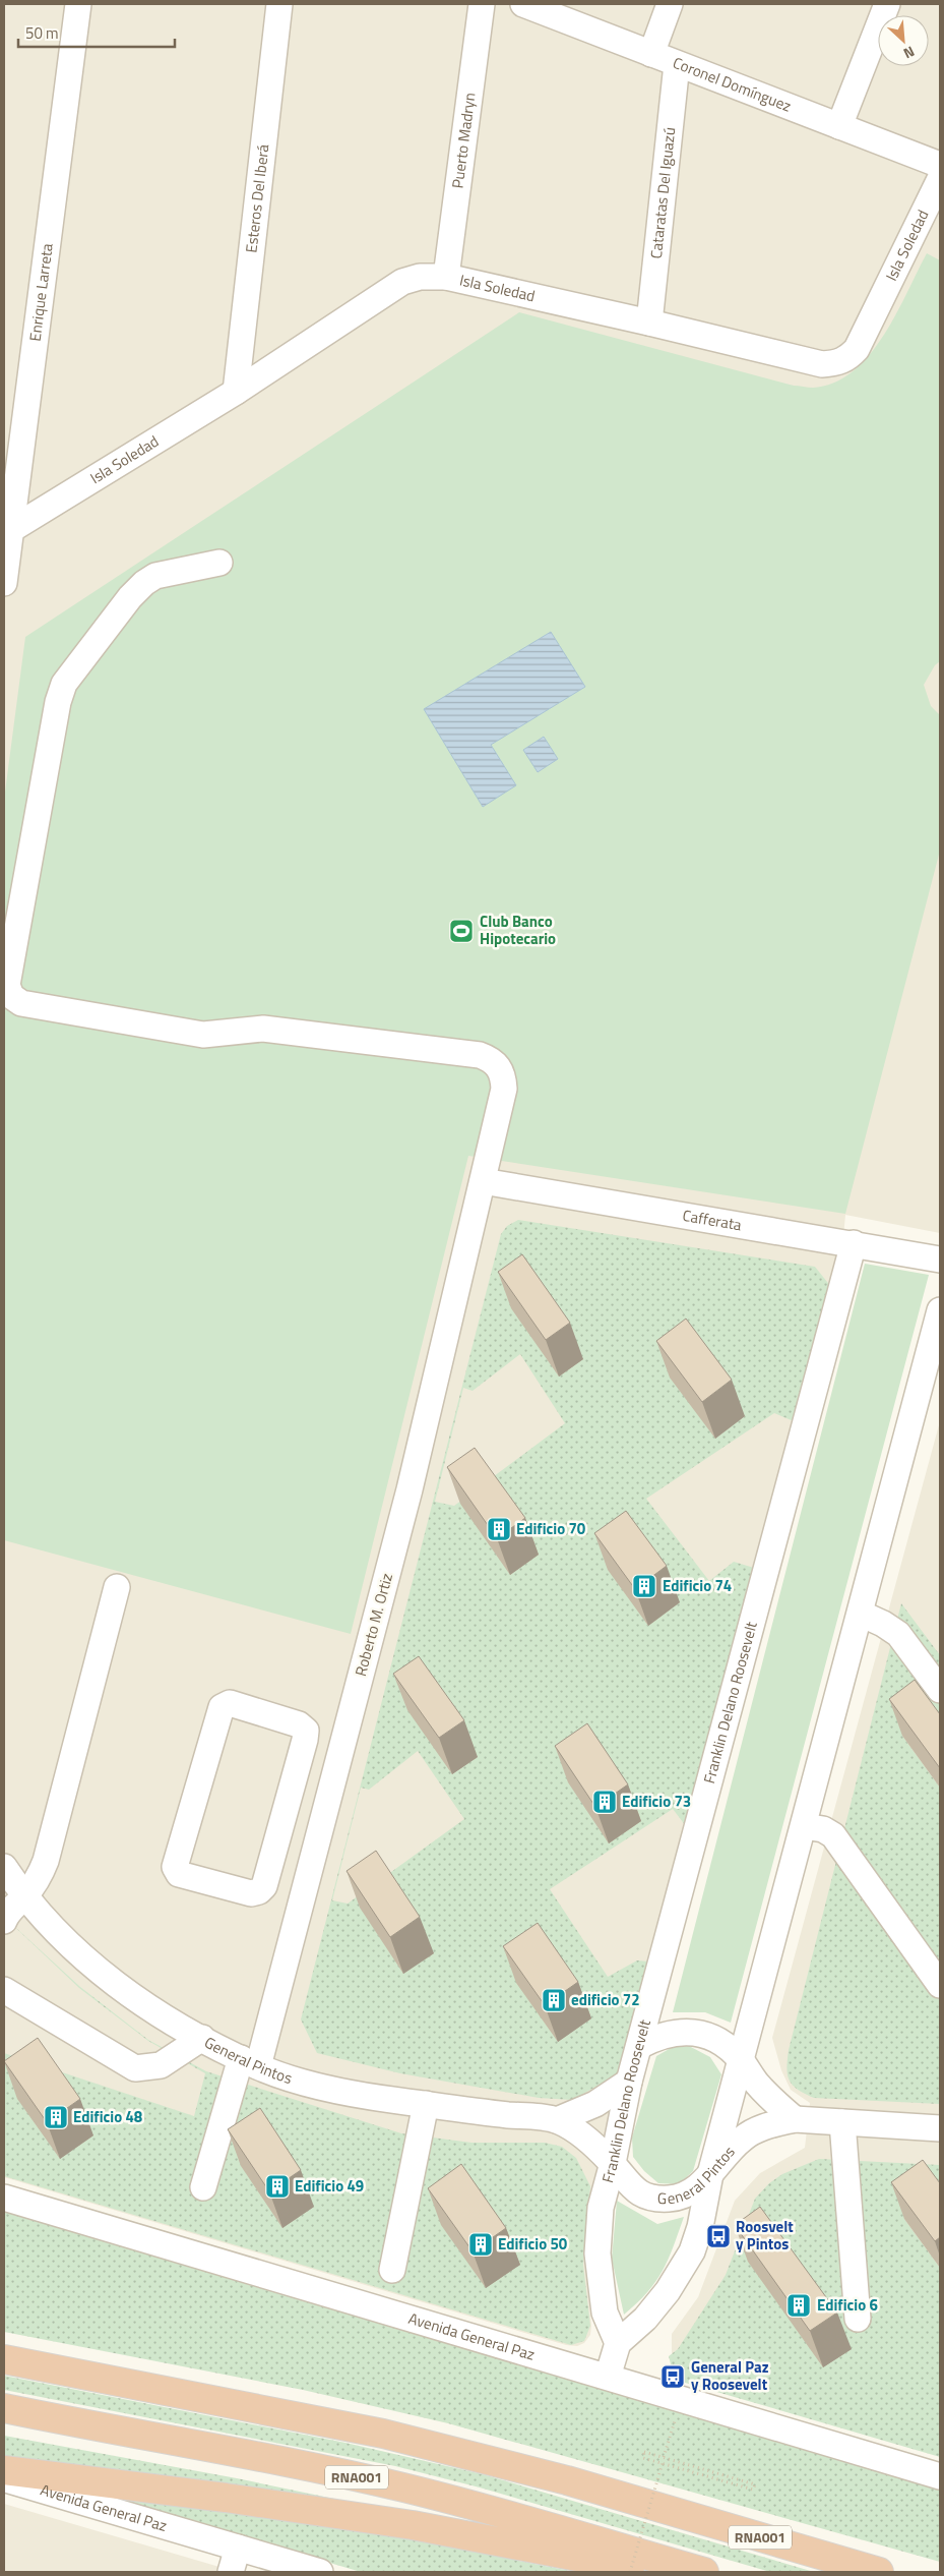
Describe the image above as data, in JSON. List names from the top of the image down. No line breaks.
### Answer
{"streets":{"highway":["RNA001"],"street":["Coronel Domínguez","Puerto Madryn","Cataratas Del Iguazú","Esteros Del Iberá","Isla Soledad","Enrique Larreta","Cafferata","Roberto M. Ortiz","Franklin Delano Roosevelt","General Pintos","Avenida General Paz"]},"crossings":[["Coronel Domínguez","Cataratas Del Iguazú"],["Puerto Madryn","Isla Soledad"],["Cataratas Del Iguazú","Isla Soledad"],["Esteros Del Iberá","Isla Soledad"],["Isla Soledad","Enrique Larreta"],["Cafferata","Roberto M. Ortiz"],["Cafferata","Franklin Delano Roosevelt"],["Roberto M. Ortiz","General Pintos"],["Franklin Delano Roosevelt","General Pintos"]],"places":{"sports":["Club Banco Hipotecario"],"building":["Edificio 70","Edificio 74","Edificio 73","edificio 72","Edificio 48","Edificio 49","Edificio 50","Edificio 6"],"bus stop":["Roosvelt y Pintos","General Paz y Roosevelt"]},"scale_bar":"50 m","north":"bottom right"}
